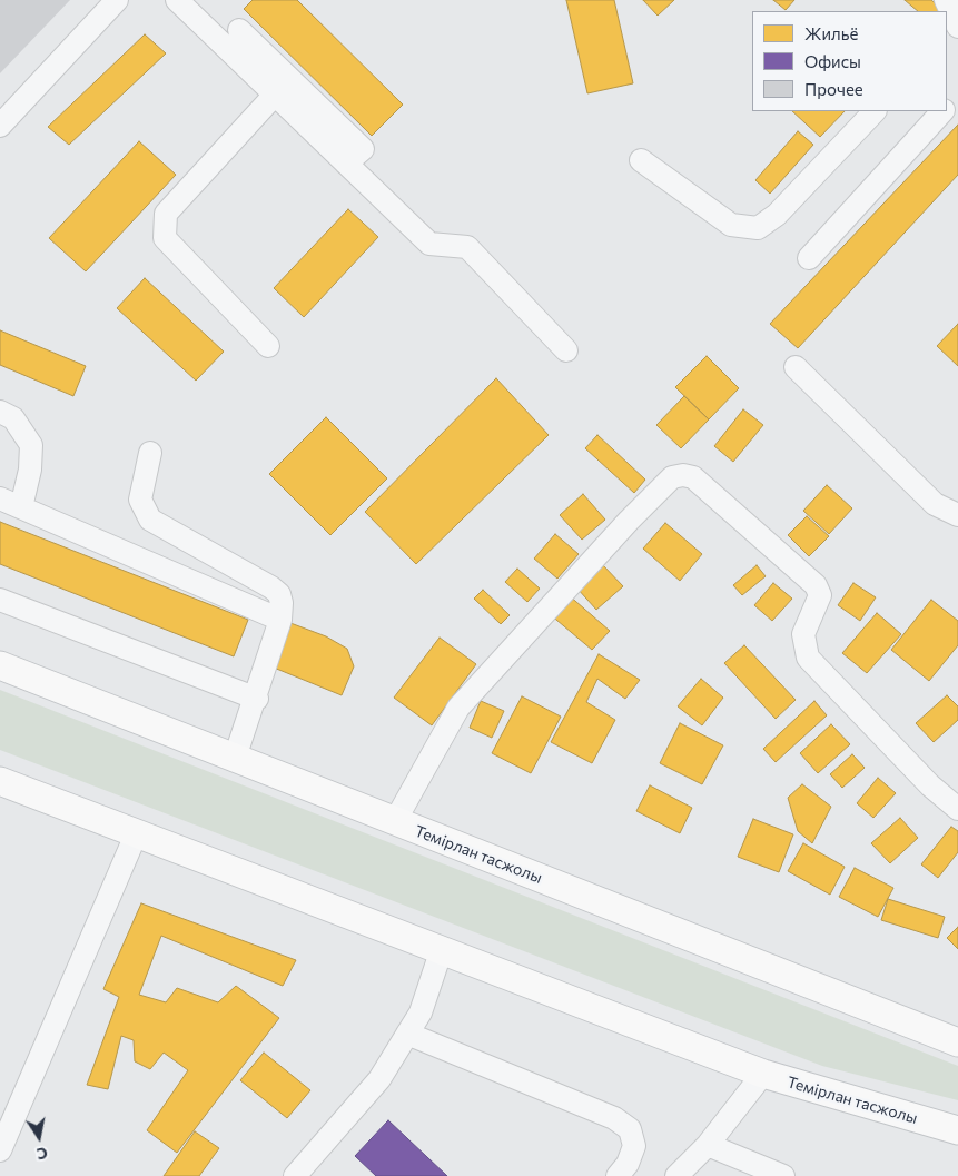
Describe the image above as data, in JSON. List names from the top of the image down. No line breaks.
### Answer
{"streets":{"main road":["Темірлан тасжолы"]},"legend":["Жильё","Офисы","Прочее"],"north":"bottom"}
